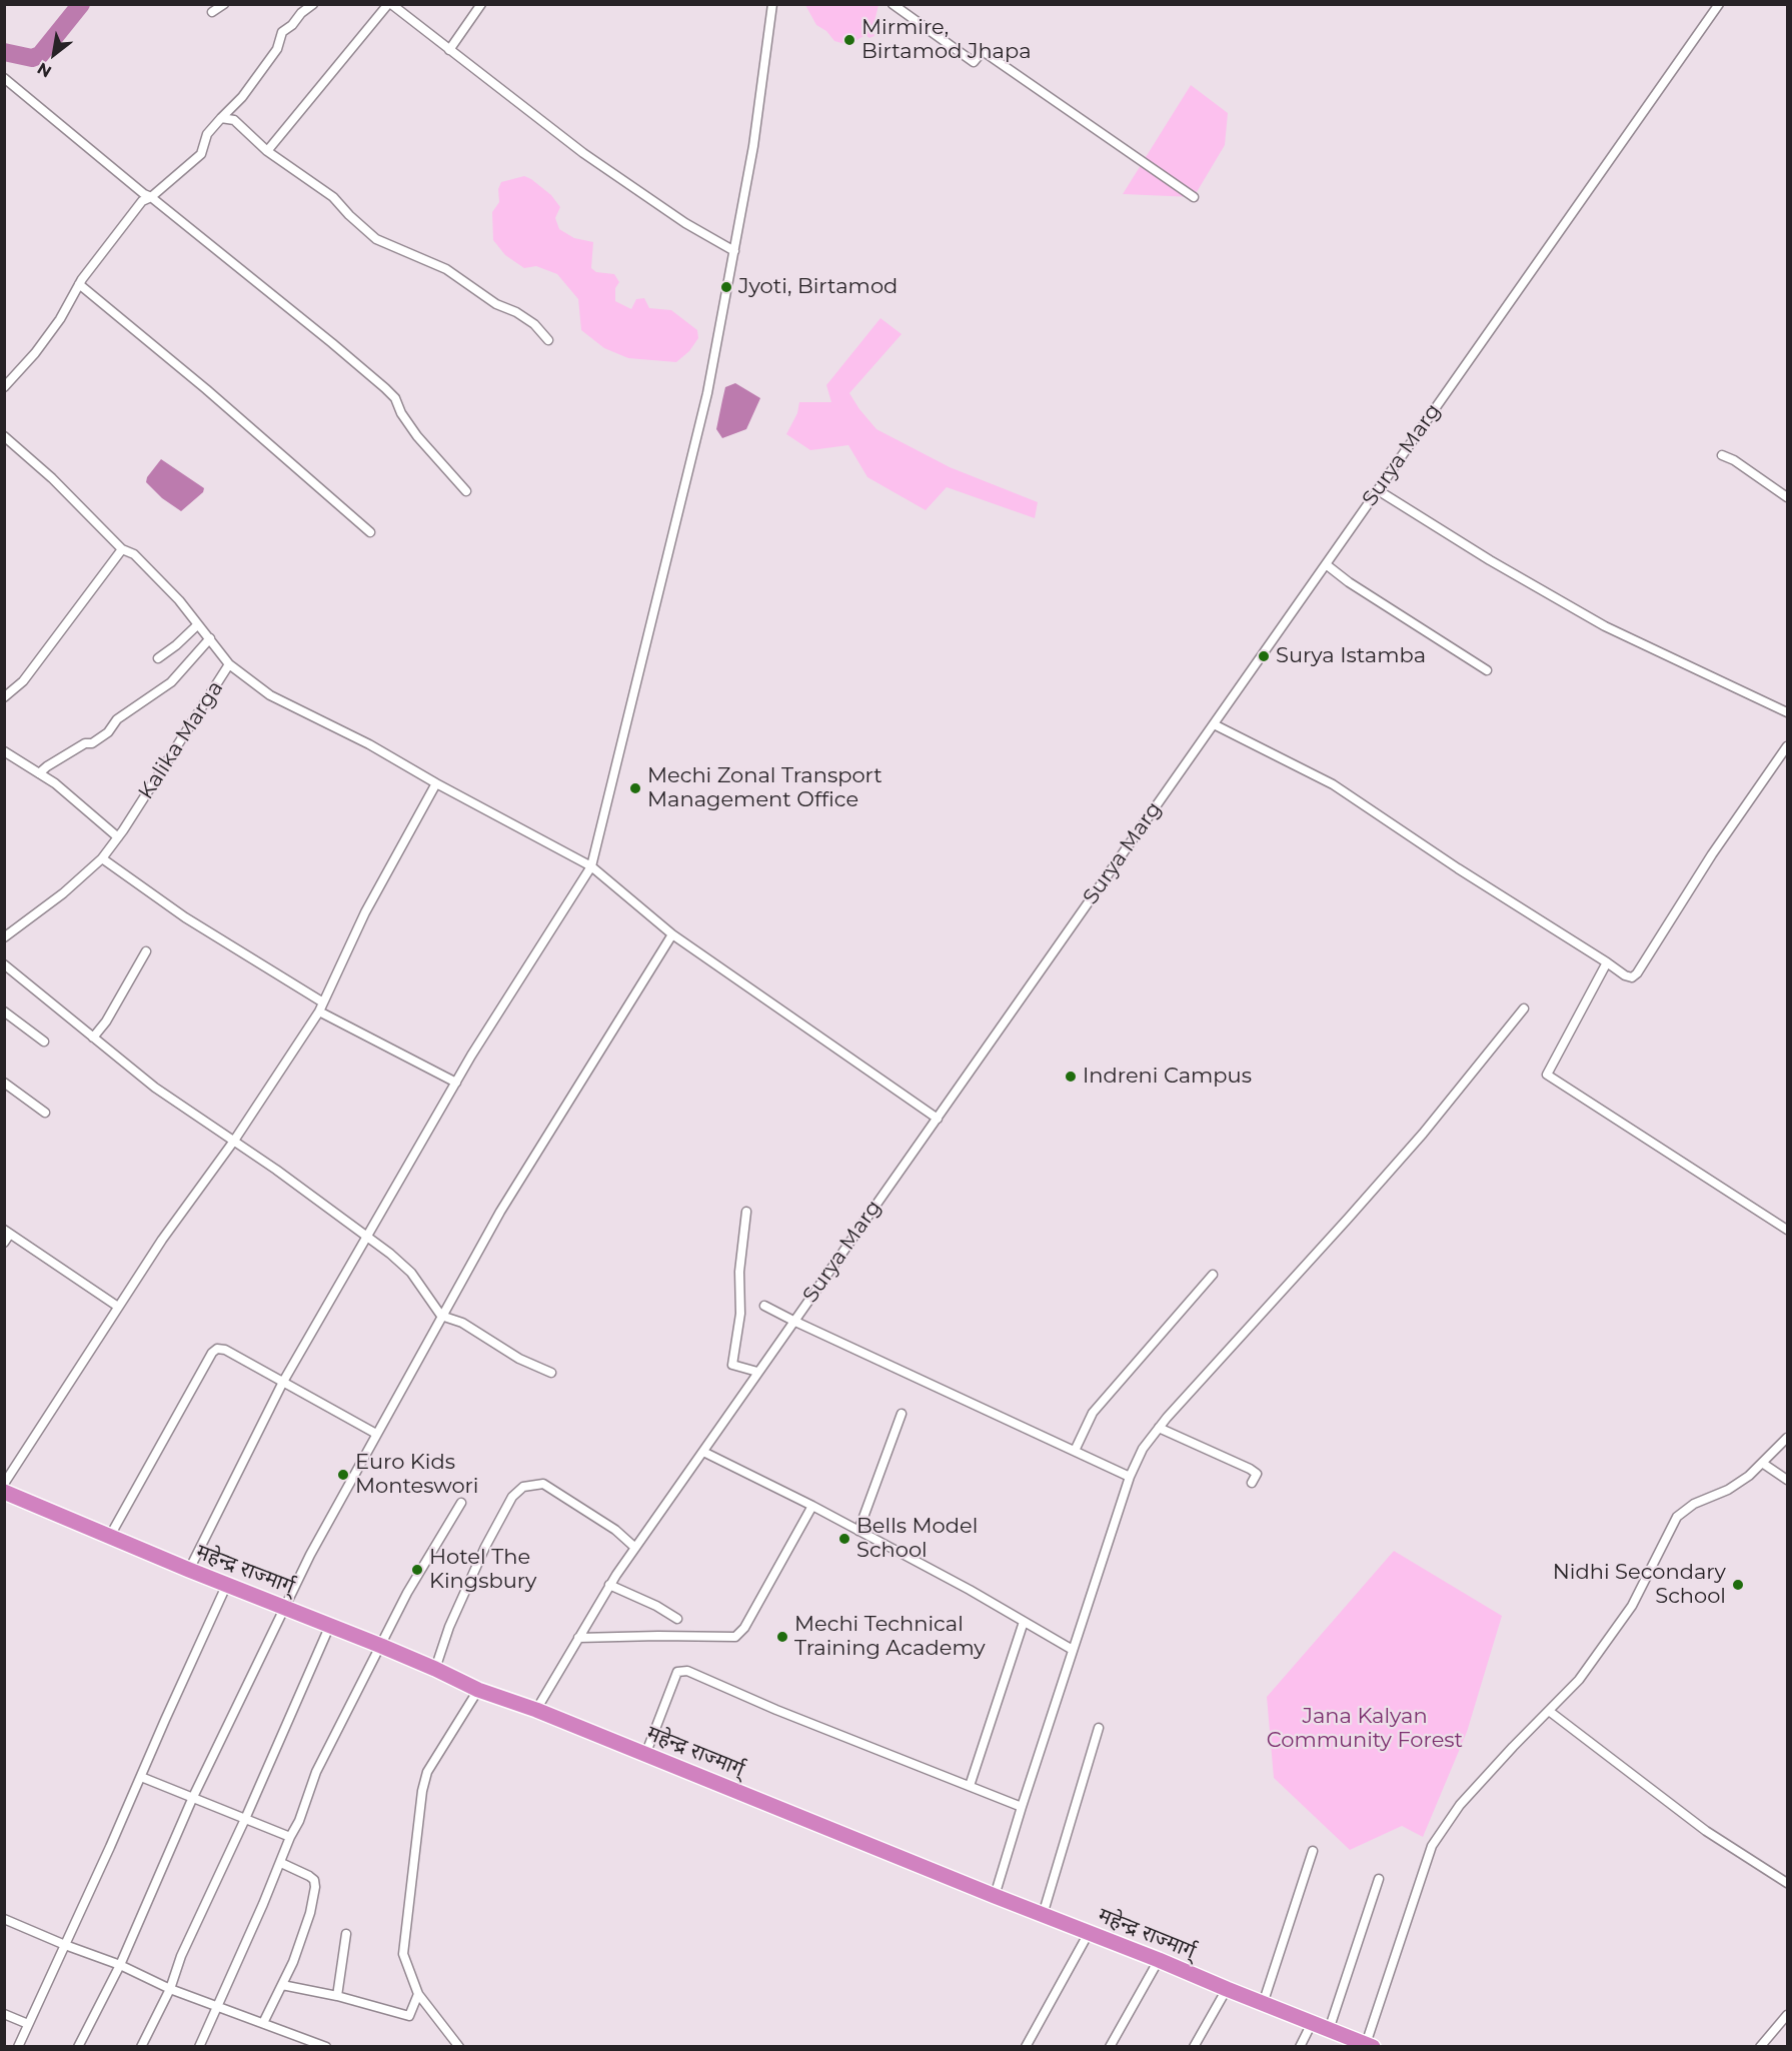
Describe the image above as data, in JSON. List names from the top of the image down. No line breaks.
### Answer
{"streets":{"highway":["महेन्द्र राज्मार्ग्"],"street":["Surya Marg","Kalika Marga"]},"crossings":[["Surya Marg","महेन्द्र राज्मार्ग्"]],"parks":["Jana Kalyan Community Forest"],"places":["Mirmire, Birtamod Jhapa","Jyoti, Birtamod","Surya Istamba","Mechi Zonal Transport Management Office","Indreni Campus","Euro Kids Monteswori","Bells Model School","Hotel The Kingsbury","Nidhi Secondary School","Mechi Technical Training Academy"],"north":"bottom left"}
